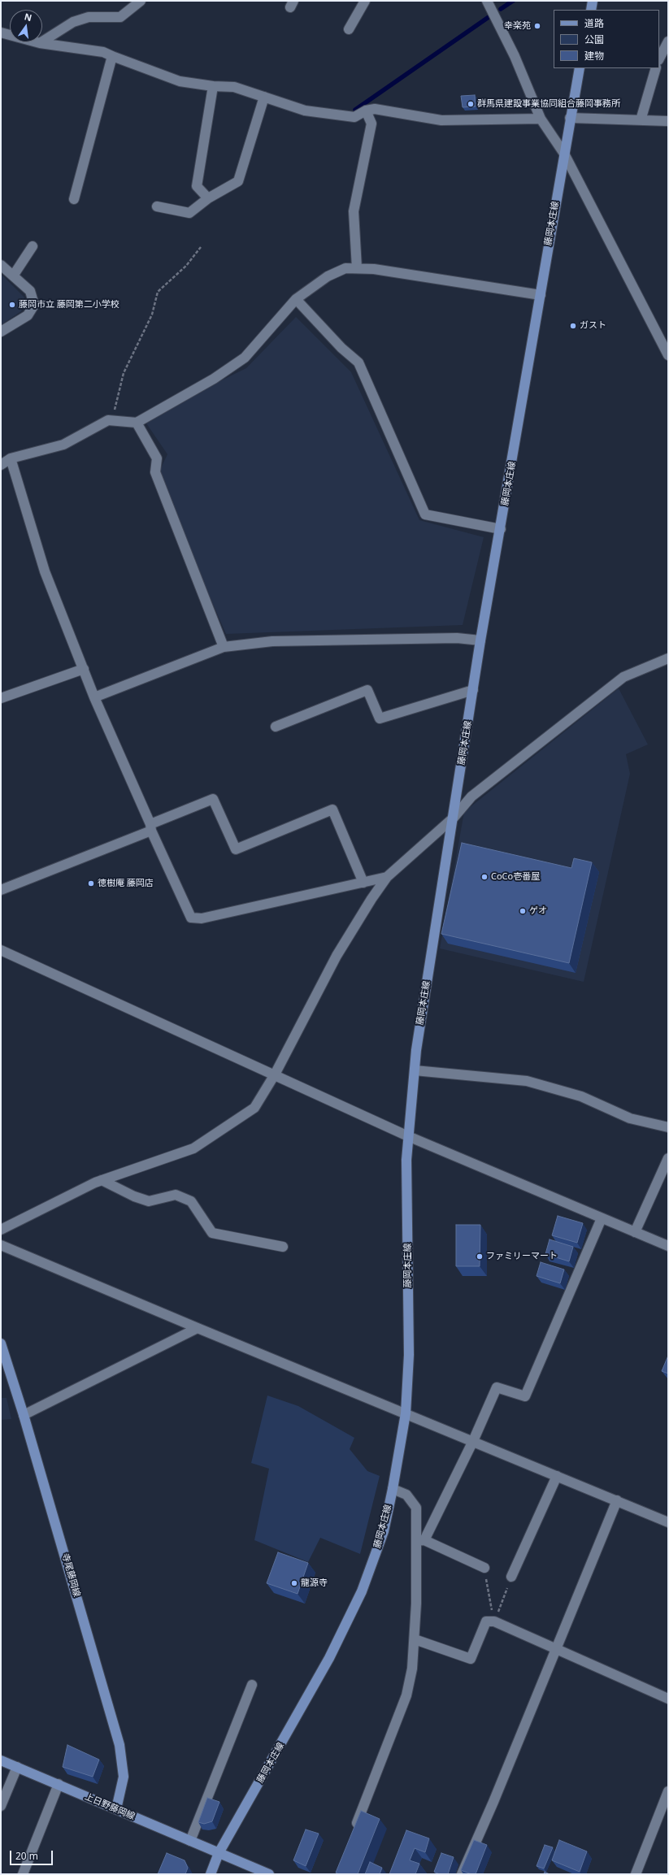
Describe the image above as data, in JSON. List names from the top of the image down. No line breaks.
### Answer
{"streets":{"main road":["藤岡本庄線","寺尾藤岡線","上日野藤岡線"]},"crossings":[["藤岡本庄線","上日野藤岡線"],["寺尾藤岡線","上日野藤岡線"]],"places":["幸楽苑","群馬県建設事業協同組合藤岡事務所","藤岡市立 藤岡第二小学校","ガスト","CoCo壱番屋","徳樹庵 藤岡店","ゲオ","ファミリーマート","龍源寺"],"legend":["道路","公園","建物"],"scale_bar":"20 m","north":"top"}
